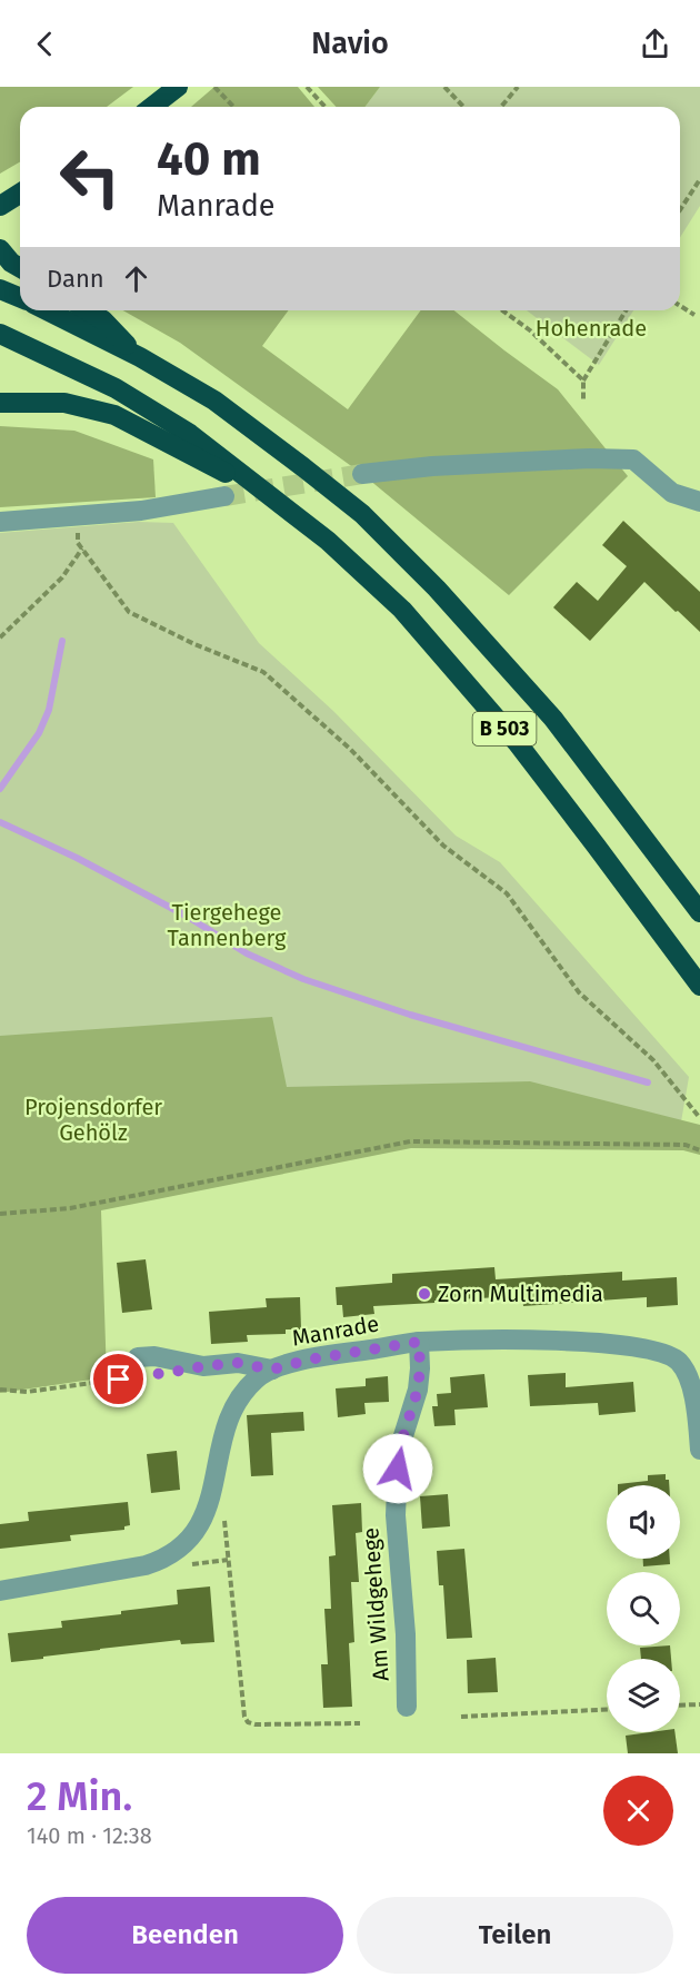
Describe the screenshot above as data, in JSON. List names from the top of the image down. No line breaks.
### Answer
{"streets":{"highway":["B 503"],"street":["Manrade","Am Wildgehege"]},"crossings":[["Manrade","Am Wildgehege"]],"parks":["Hohenrade","Tiergehege Tannenberg","Projensdorfer Gehölz"],"places":["Zorn Multimedia"],"page":{"header":"Navio","turn":["40 m","Manrade"],"then":"Dann","heading":["2 Min.","140 m · 12:38"],"buttons":["Beenden","Teilen"]}}
